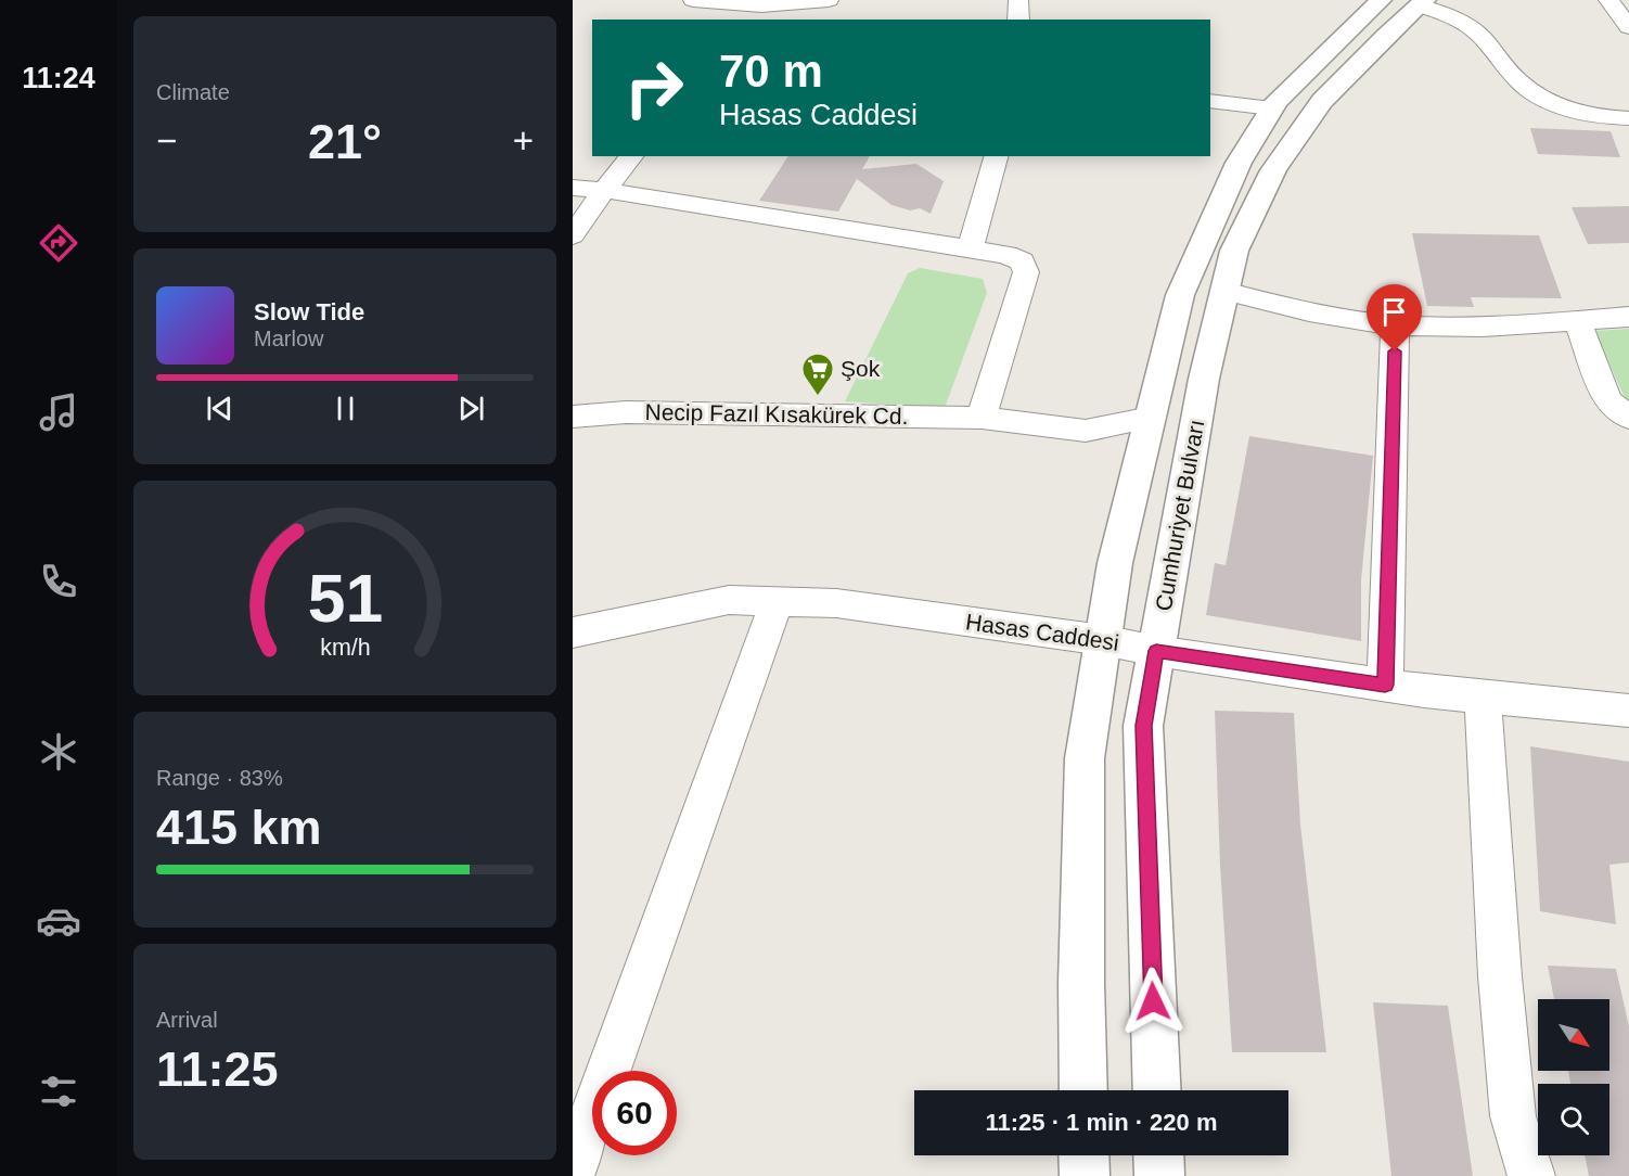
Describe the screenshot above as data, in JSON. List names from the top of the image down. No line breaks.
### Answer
{"streets":{"main road":["Cumhuriyet Bulvarı"],"street":["Necip Fazıl Kısakürek Cd.","Hasas Caddesi"]},"crossings":[["Cumhuriyet Bulvarı","Hasas Caddesi"]],"places":{"supermarket":["Şok"]},"north":"bottom right","page":{"tabs":"11:24","tile":["Climate",["Range · 83%","415 km"],["Arrival","11:25"]],"turn":["70 m","Hasas Caddesi"],"heat":["−","21°","+"],"song":["Slow Tide","Marlow"],"limit":"60","trip":"11:25 · 1 min · 220 m","gauge":["51","km/h"]}}
